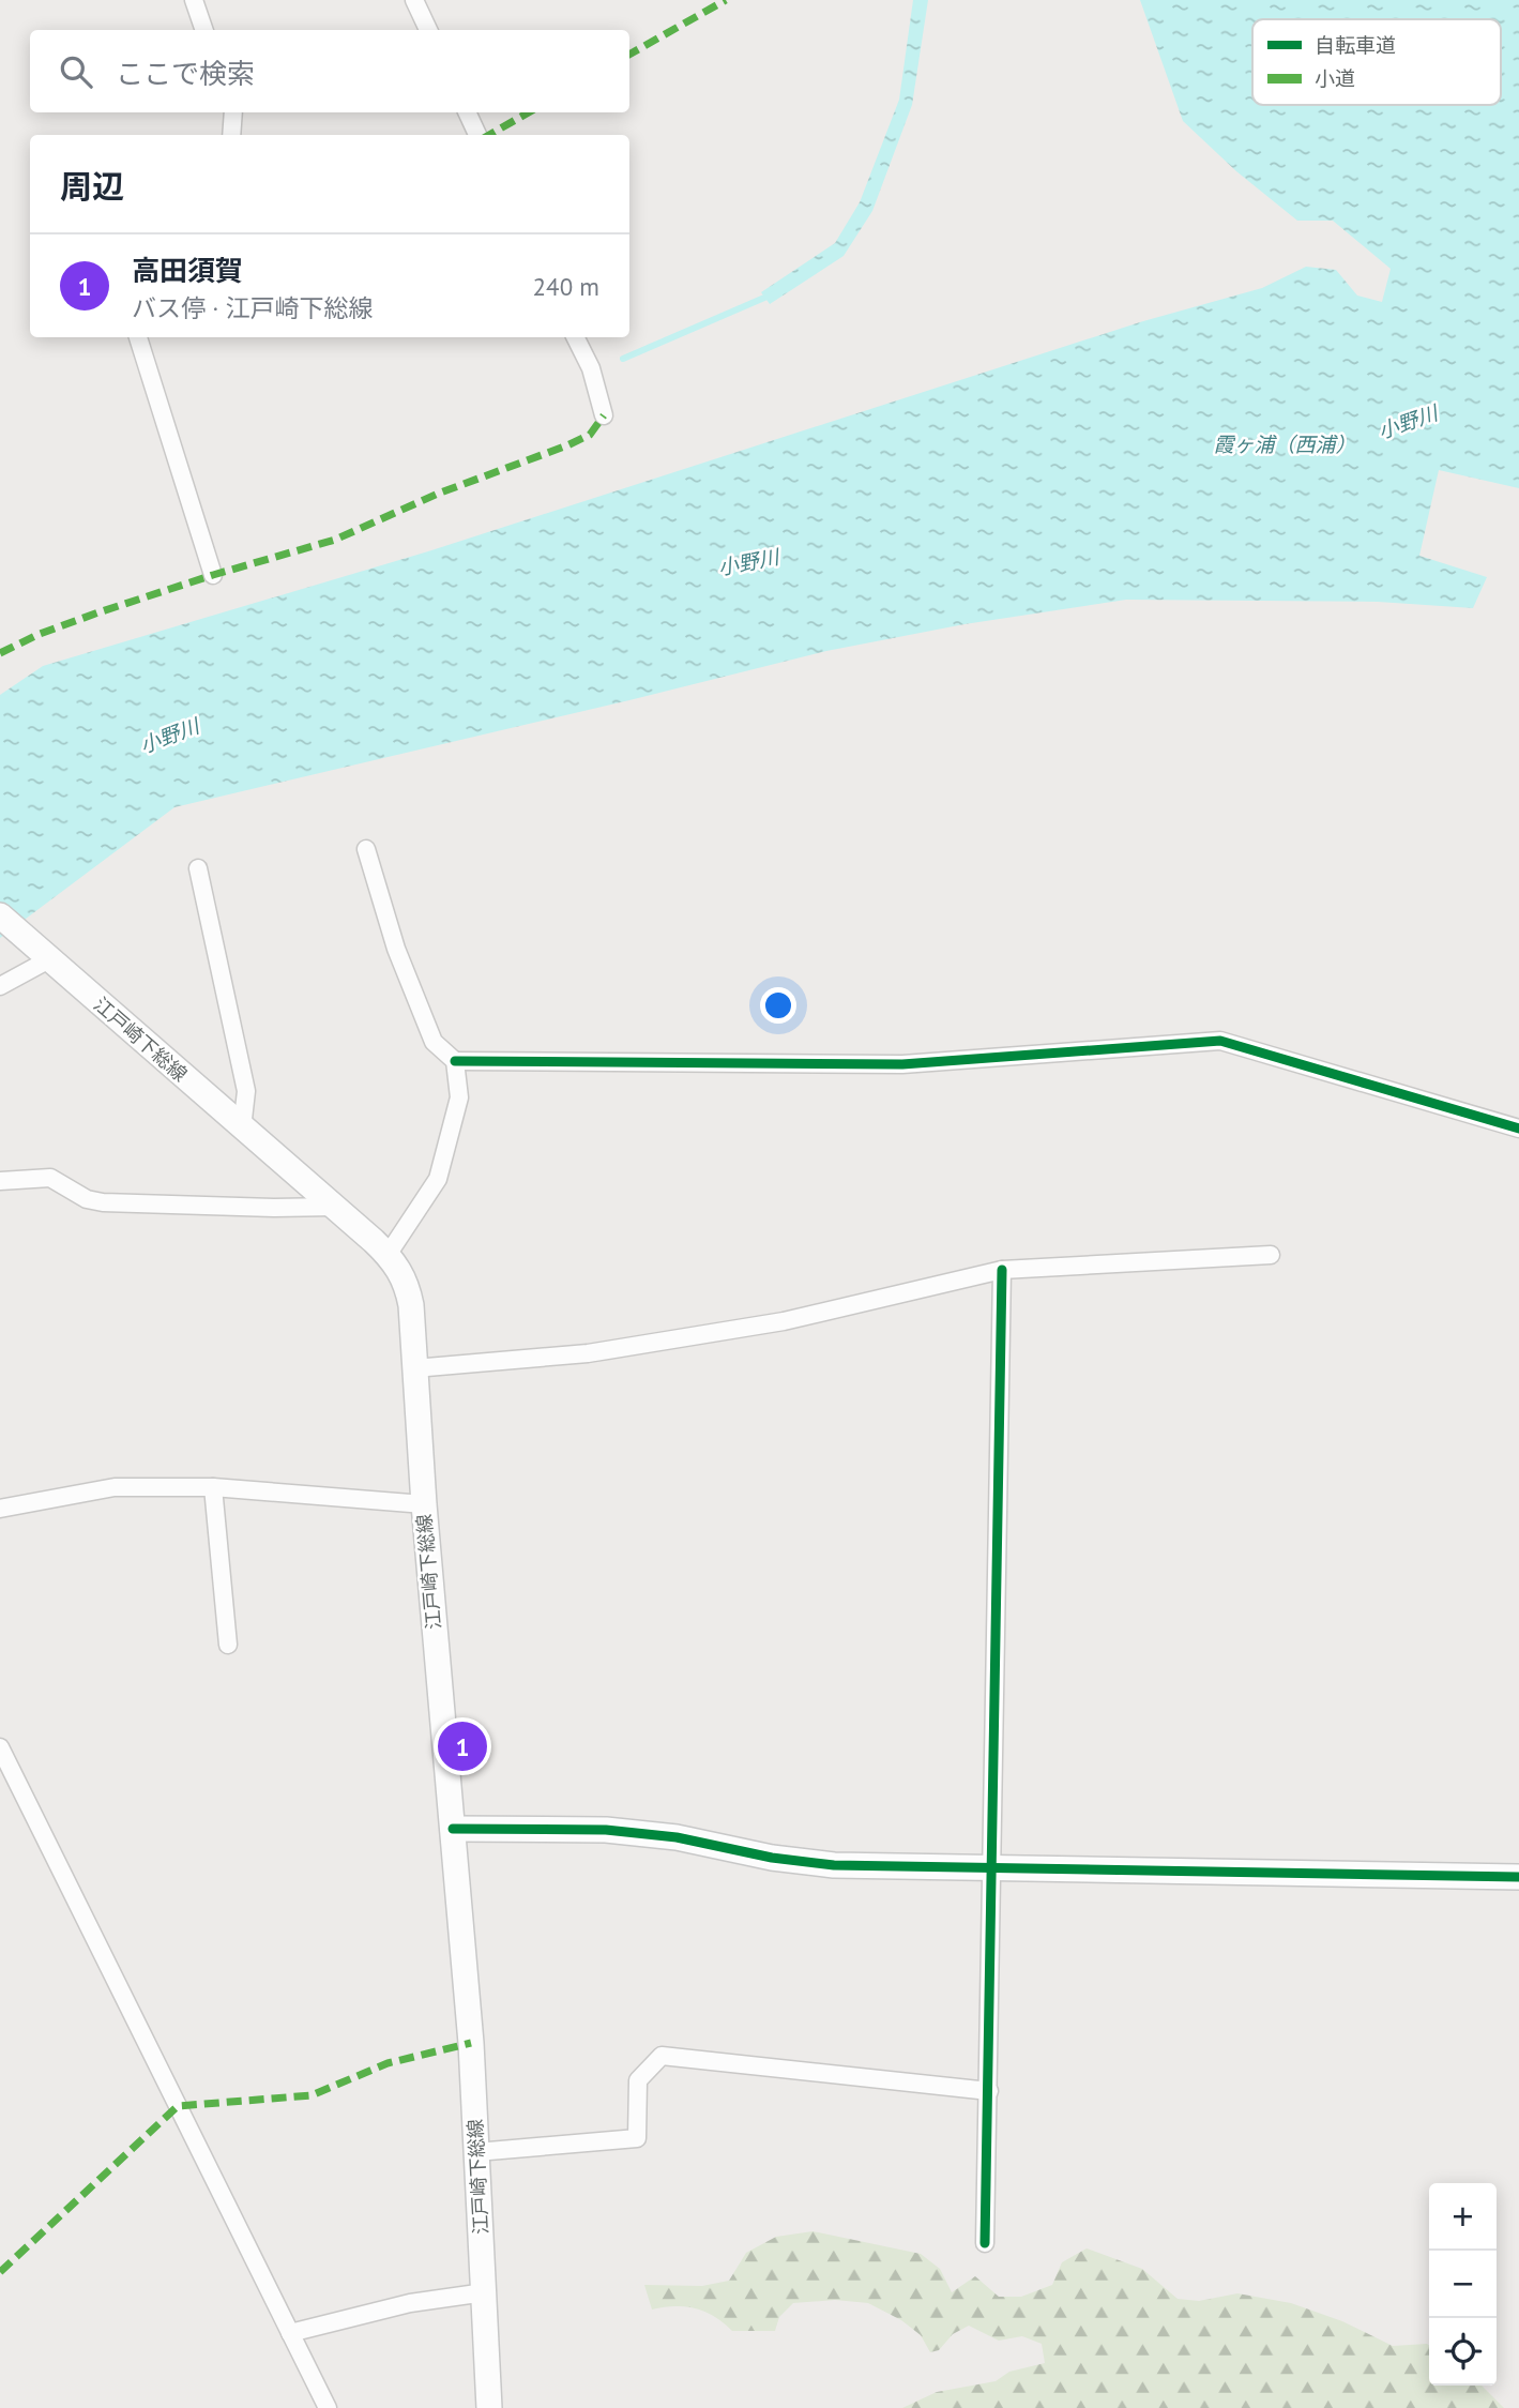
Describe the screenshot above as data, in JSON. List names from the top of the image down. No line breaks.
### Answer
{"streets":{"main road":["江戸崎下総線"]},"water":["小野川","霞ヶ浦（西浦）"],"legend":["自転車道","小道"],"page":{"search":"ここで検索","heading":"周辺","list":[{"mark":"1","name":"高田須賀","note":"バス停 · 江戸崎下総線","value":"240 m"}],"pins":"1","map_buttons":["+","−"]}}
